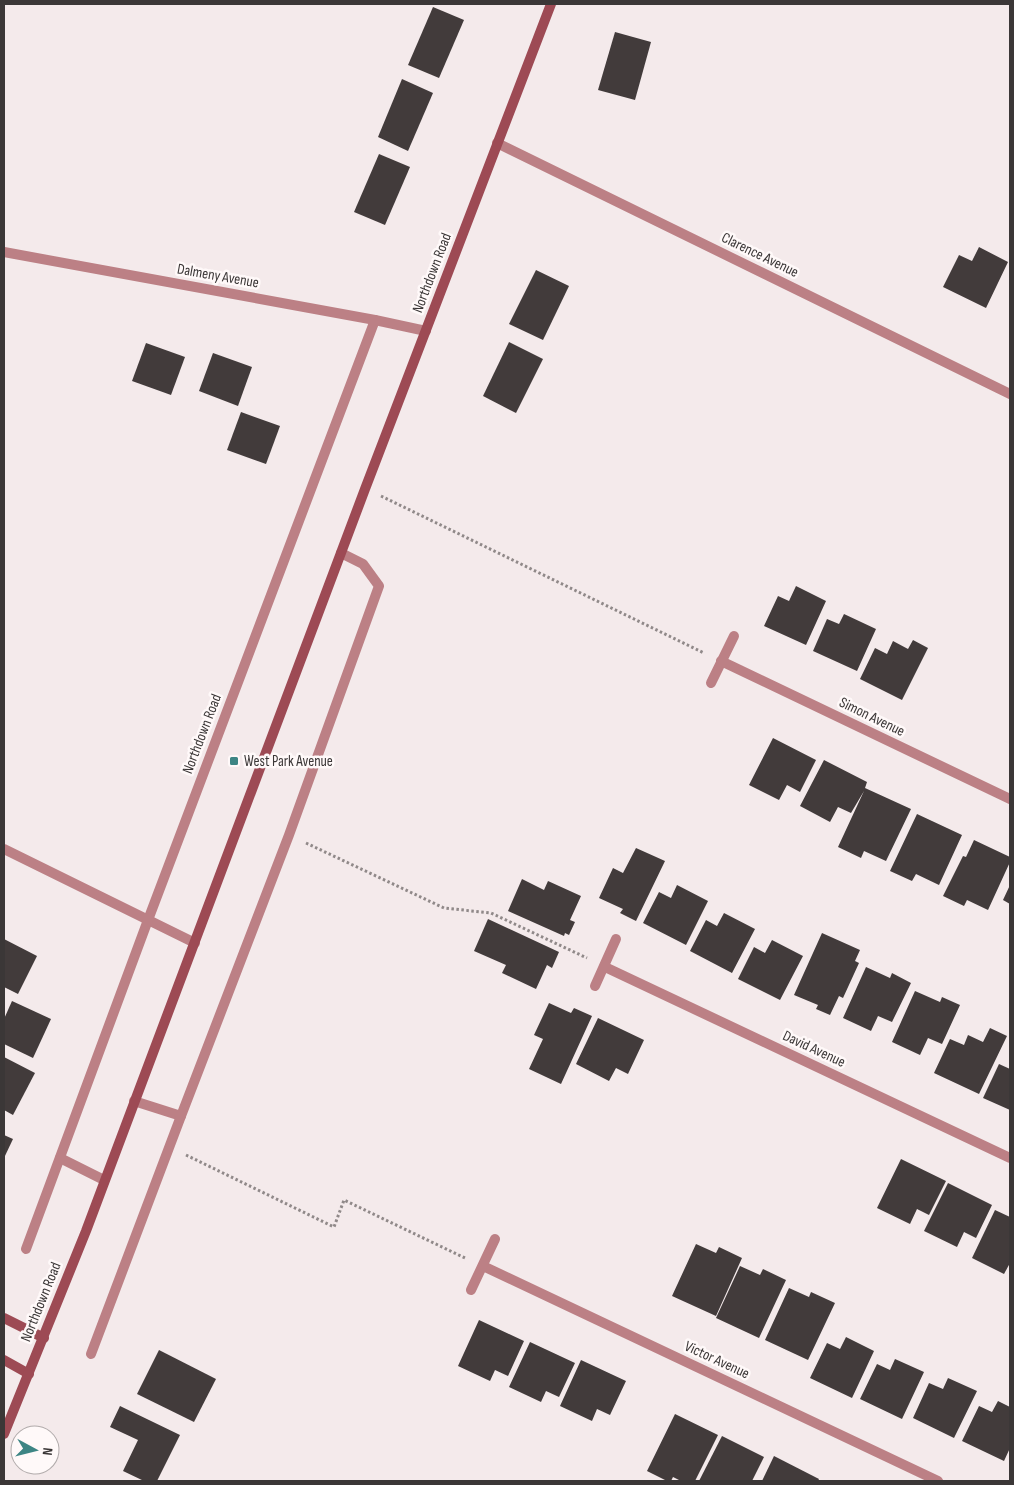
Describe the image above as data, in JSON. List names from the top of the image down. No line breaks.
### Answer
{"streets":{"main road":["Northdown Road"],"street":["Clarence Avenue","Dalmeny Avenue","Simon Avenue","David Avenue","Victor Avenue"]},"crossings":[["Clarence Avenue","Northdown Road"],["Northdown Road","Dalmeny Avenue"]],"places":{"transit":["West Park Avenue"]},"north":"right"}
